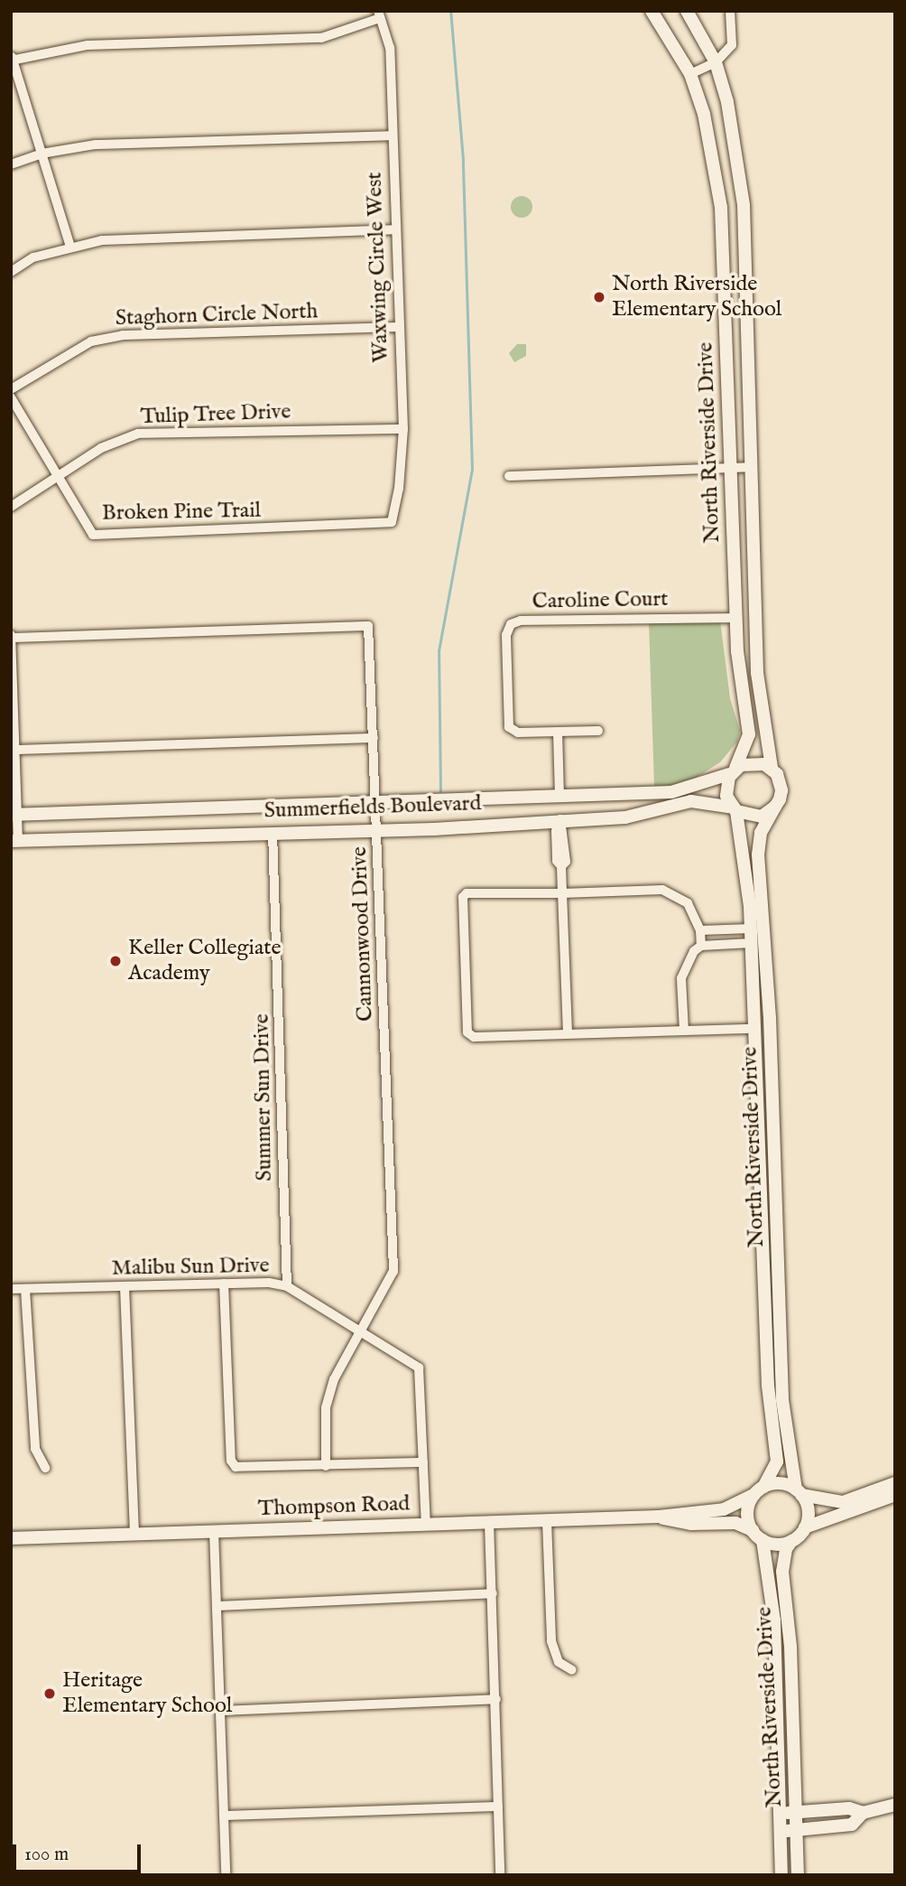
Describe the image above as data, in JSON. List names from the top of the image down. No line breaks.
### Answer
{"streets":{"main road":["North Riverside Drive","Summerfields Boulevard","Thompson Road"],"street":["Waxwing Circle West","Staghorn Circle North","Tulip Tree Drive","Broken Pine Trail","Caroline Court","Cannonwood Drive","Summer Sun Drive","Malibu Sun Drive"]},"crossings":[["Waxwing Circle West","Staghorn Circle North"],["Waxwing Circle West","Tulip Tree Drive"],["Waxwing Circle West","Broken Pine Trail"],["Tulip Tree Drive","Broken Pine Trail"],["North Riverside Drive","Caroline Court"],["North Riverside Drive","Summerfields Boulevard"],["North Riverside Drive","Thompson Road"],["Summerfields Boulevard","Cannonwood Drive"],["Summerfields Boulevard","Summer Sun Drive"],["Cannonwood Drive","Malibu Sun Drive"],["Summer Sun Drive","Malibu Sun Drive"],["Malibu Sun Drive","Thompson Road"]],"places":["North Riverside Elementary School","Keller Collegiate Academy","Heritage Elementary School"],"scale_bar":"100 m"}
